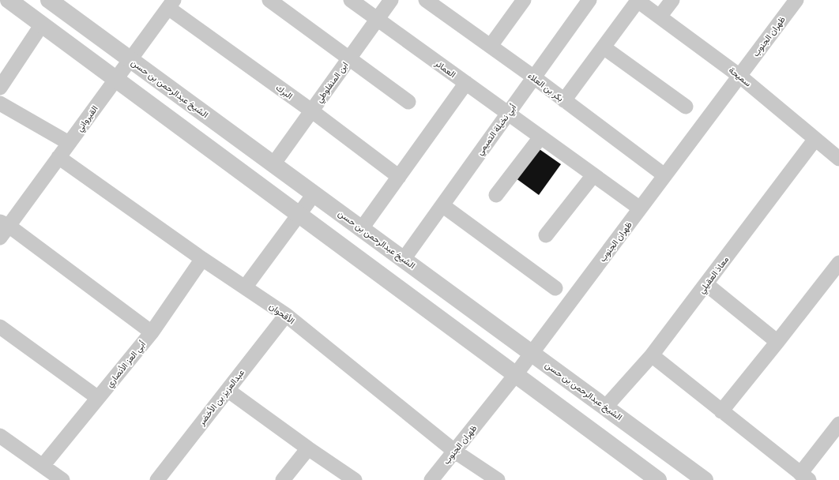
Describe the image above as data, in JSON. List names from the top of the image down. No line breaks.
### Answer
{"streets":{"street":["ظهران الجنوب","العمائر","سميحة","ابن المنفلوطي","بكر بن العلاء","الشيخ عبدالرحمن بن حسن","البرك","القيرواني","أبي نخيلة التميمي","معاذ العقيلي","الأقحوان","أبي العز الأنصاري","عبدالعزيز بن الأخضر"]},"crossings":[["ظهران الجنوب","العمائر"],["ظهران الجنوب","سميحة"],["ظهران الجنوب","بكر بن العلاء"],["ظهران الجنوب","الشيخ عبدالرحمن بن حسن"],["ظهران الجنوب","الأقحوان"],["العمائر","ابن المنفلوطي"],["العمائر","أبي نخيلة التميمي"],["سميحة","معاذ العقيلي"],["ابن المنفلوطي","الشيخ عبدالرحمن بن حسن"],["ابن المنفلوطي","البرك"],["بكر بن العلاء","أبي نخيلة التميمي"],["الشيخ عبدالرحمن بن حسن","القيرواني"],["الشيخ عبدالرحمن بن حسن","أبي نخيلة التميمي"],["الشيخ عبدالرحمن بن حسن","معاذ العقيلي"],["البرك","القيرواني"],["القيرواني","الأقحوان"],["الأقحوان","أبي العز الأنصاري"],["الأقحوان","عبدالعزيز بن الأخضر"]]}
